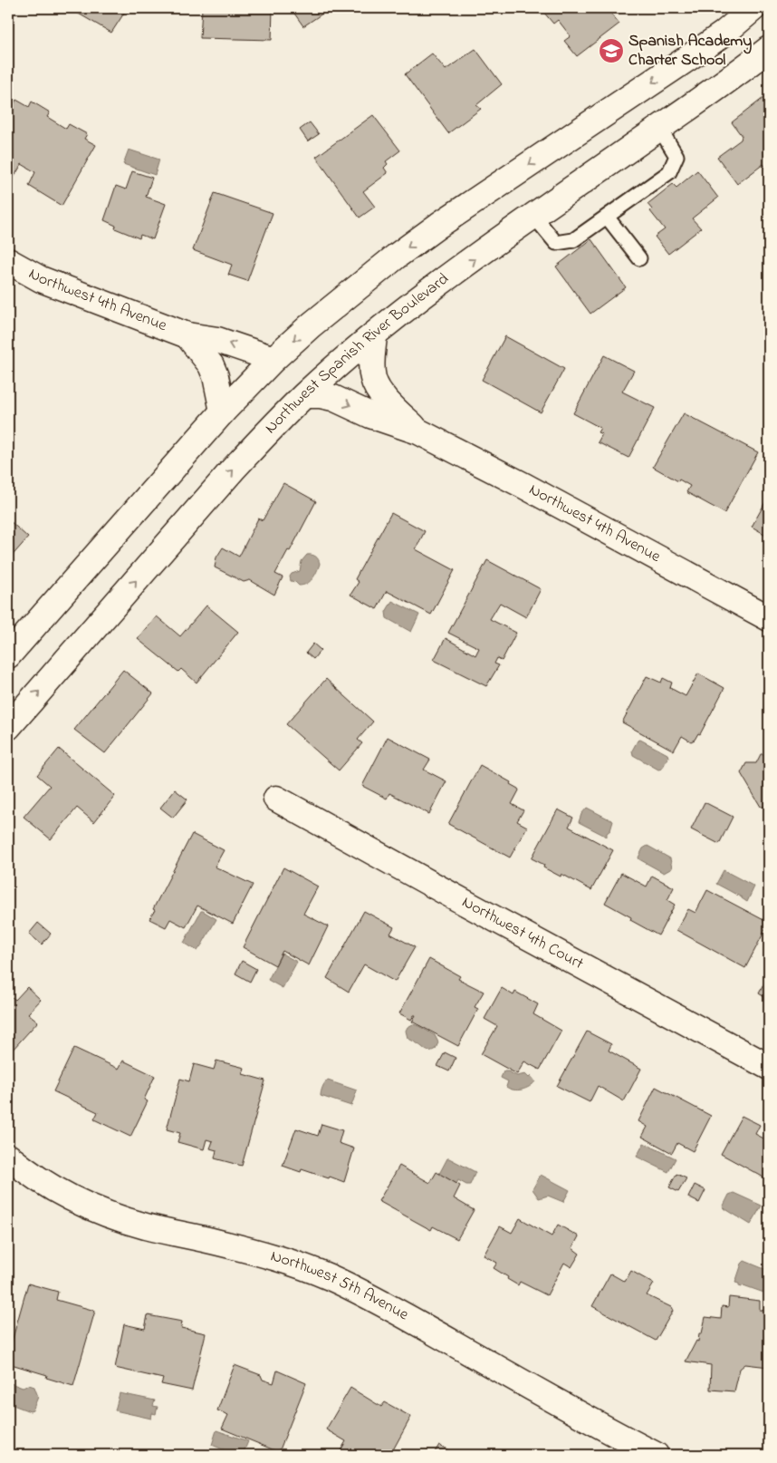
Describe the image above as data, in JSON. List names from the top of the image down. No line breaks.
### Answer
{"streets":{"street":["Northwest 4th Avenue","Northwest Spanish River Boulevard","Northwest 4th Court","Northwest 5th Avenue"]},"crossings":[["Northwest 4th Avenue","Northwest Spanish River Boulevard"]],"places":{"school or university":["Spanish Academy Charter School"]}}
